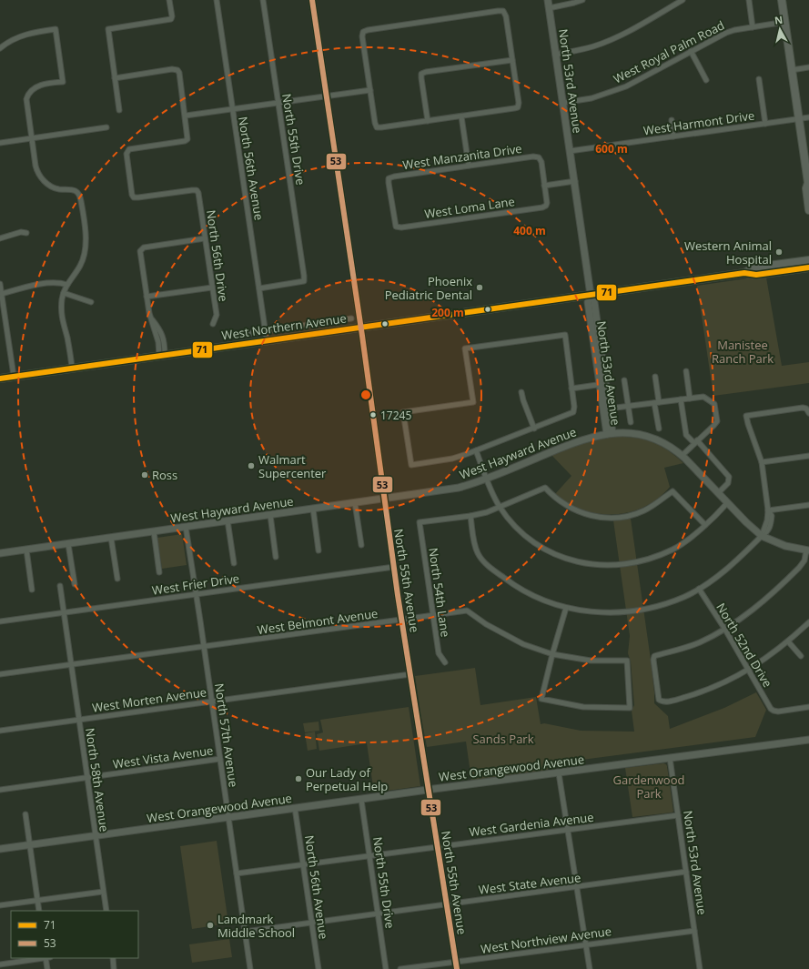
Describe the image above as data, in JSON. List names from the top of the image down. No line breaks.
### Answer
{"streets":{"main road":["West Northern Avenue"],"street":["West Royal Palm Road","North 53rd Avenue","West Harmont Drive","North 55th Drive","West Manzanita Drive","North 56th Avenue","West Loma Lane","North 56th Drive","West Hayward Avenue","North 55th Avenue","West Frier Drive","North 54th Lane","West Belmont Avenue","North 52nd Drive","West Morten Avenue","North 57th Avenue","West Vista Avenue","West Orangewood Avenue","North 58th Avenue","West Gardenia Avenue","West State Avenue","West Northview Avenue"]},"crossings":[["West Royal Palm Road","North 53rd Avenue"],["North 53rd Avenue","West Harmont Drive"],["North 53rd Avenue","West Northern Avenue"],["North 53rd Avenue","West Hayward Avenue"],["North 53rd Avenue","West Orangewood Avenue"],["North 53rd Avenue","West Gardenia Avenue"],["North 53rd Avenue","West State Avenue"],["North 53rd Avenue","West Northview Avenue"],["North 55th Drive","North 56th Avenue"],["North 55th Drive","West Orangewood Avenue"],["North 55th Drive","West Gardenia Avenue"],["North 55th Drive","West State Avenue"],["West Manzanita Drive","West Loma Lane"],["North 56th Avenue","West Northern Avenue"],["North 56th Avenue","West Orangewood Avenue"],["North 56th Avenue","West Gardenia Avenue"],["North 56th Avenue","West State Avenue"],["West Northern Avenue","North 55th Avenue"],["West Hayward Avenue","North 55th Avenue"],["West Hayward Avenue","North 57th Avenue"],["North 55th Avenue","West Frier Drive"],["North 55th Avenue","West Belmont Avenue"],["North 55th Avenue","West Morten Avenue"],["North 55th Avenue","West Orangewood Avenue"],["North 55th Avenue","West Gardenia Avenue"],["North 55th Avenue","West State Avenue"],["North 55th Avenue","West Northview Avenue"],["West Frier Drive","North 57th Avenue"],["West Frier Drive","North 58th Avenue"],["North 54th Lane","West Belmont Avenue"],["West Belmont Avenue","North 57th Avenue"],["West Belmont Avenue","North 58th Avenue"],["West Morten Avenue","North 57th Avenue"],["West Morten Avenue","North 58th Avenue"],["North 57th Avenue","West Vista Avenue"],["North 57th Avenue","West Orangewood Avenue"],["North 57th Avenue","West Gardenia Avenue"],["North 57th Avenue","West State Avenue"],["West Vista Avenue","North 58th Avenue"],["West Orangewood Avenue","North 58th Avenue"]],"parks":["Manistee Ranch Park","Sands Park","Gardenwood Park"],"places":["Western Animal Hospital","Phoenix Pediatric Dental","17245","Walmart Supercenter","Ross","Our Lady of Perpetual Help","Landmark Middle School"],"lines":["transit line 53","transit line 71"],"legend":["71","53"],"north":"top","rings":["600 m","400 m","200 m"]}
